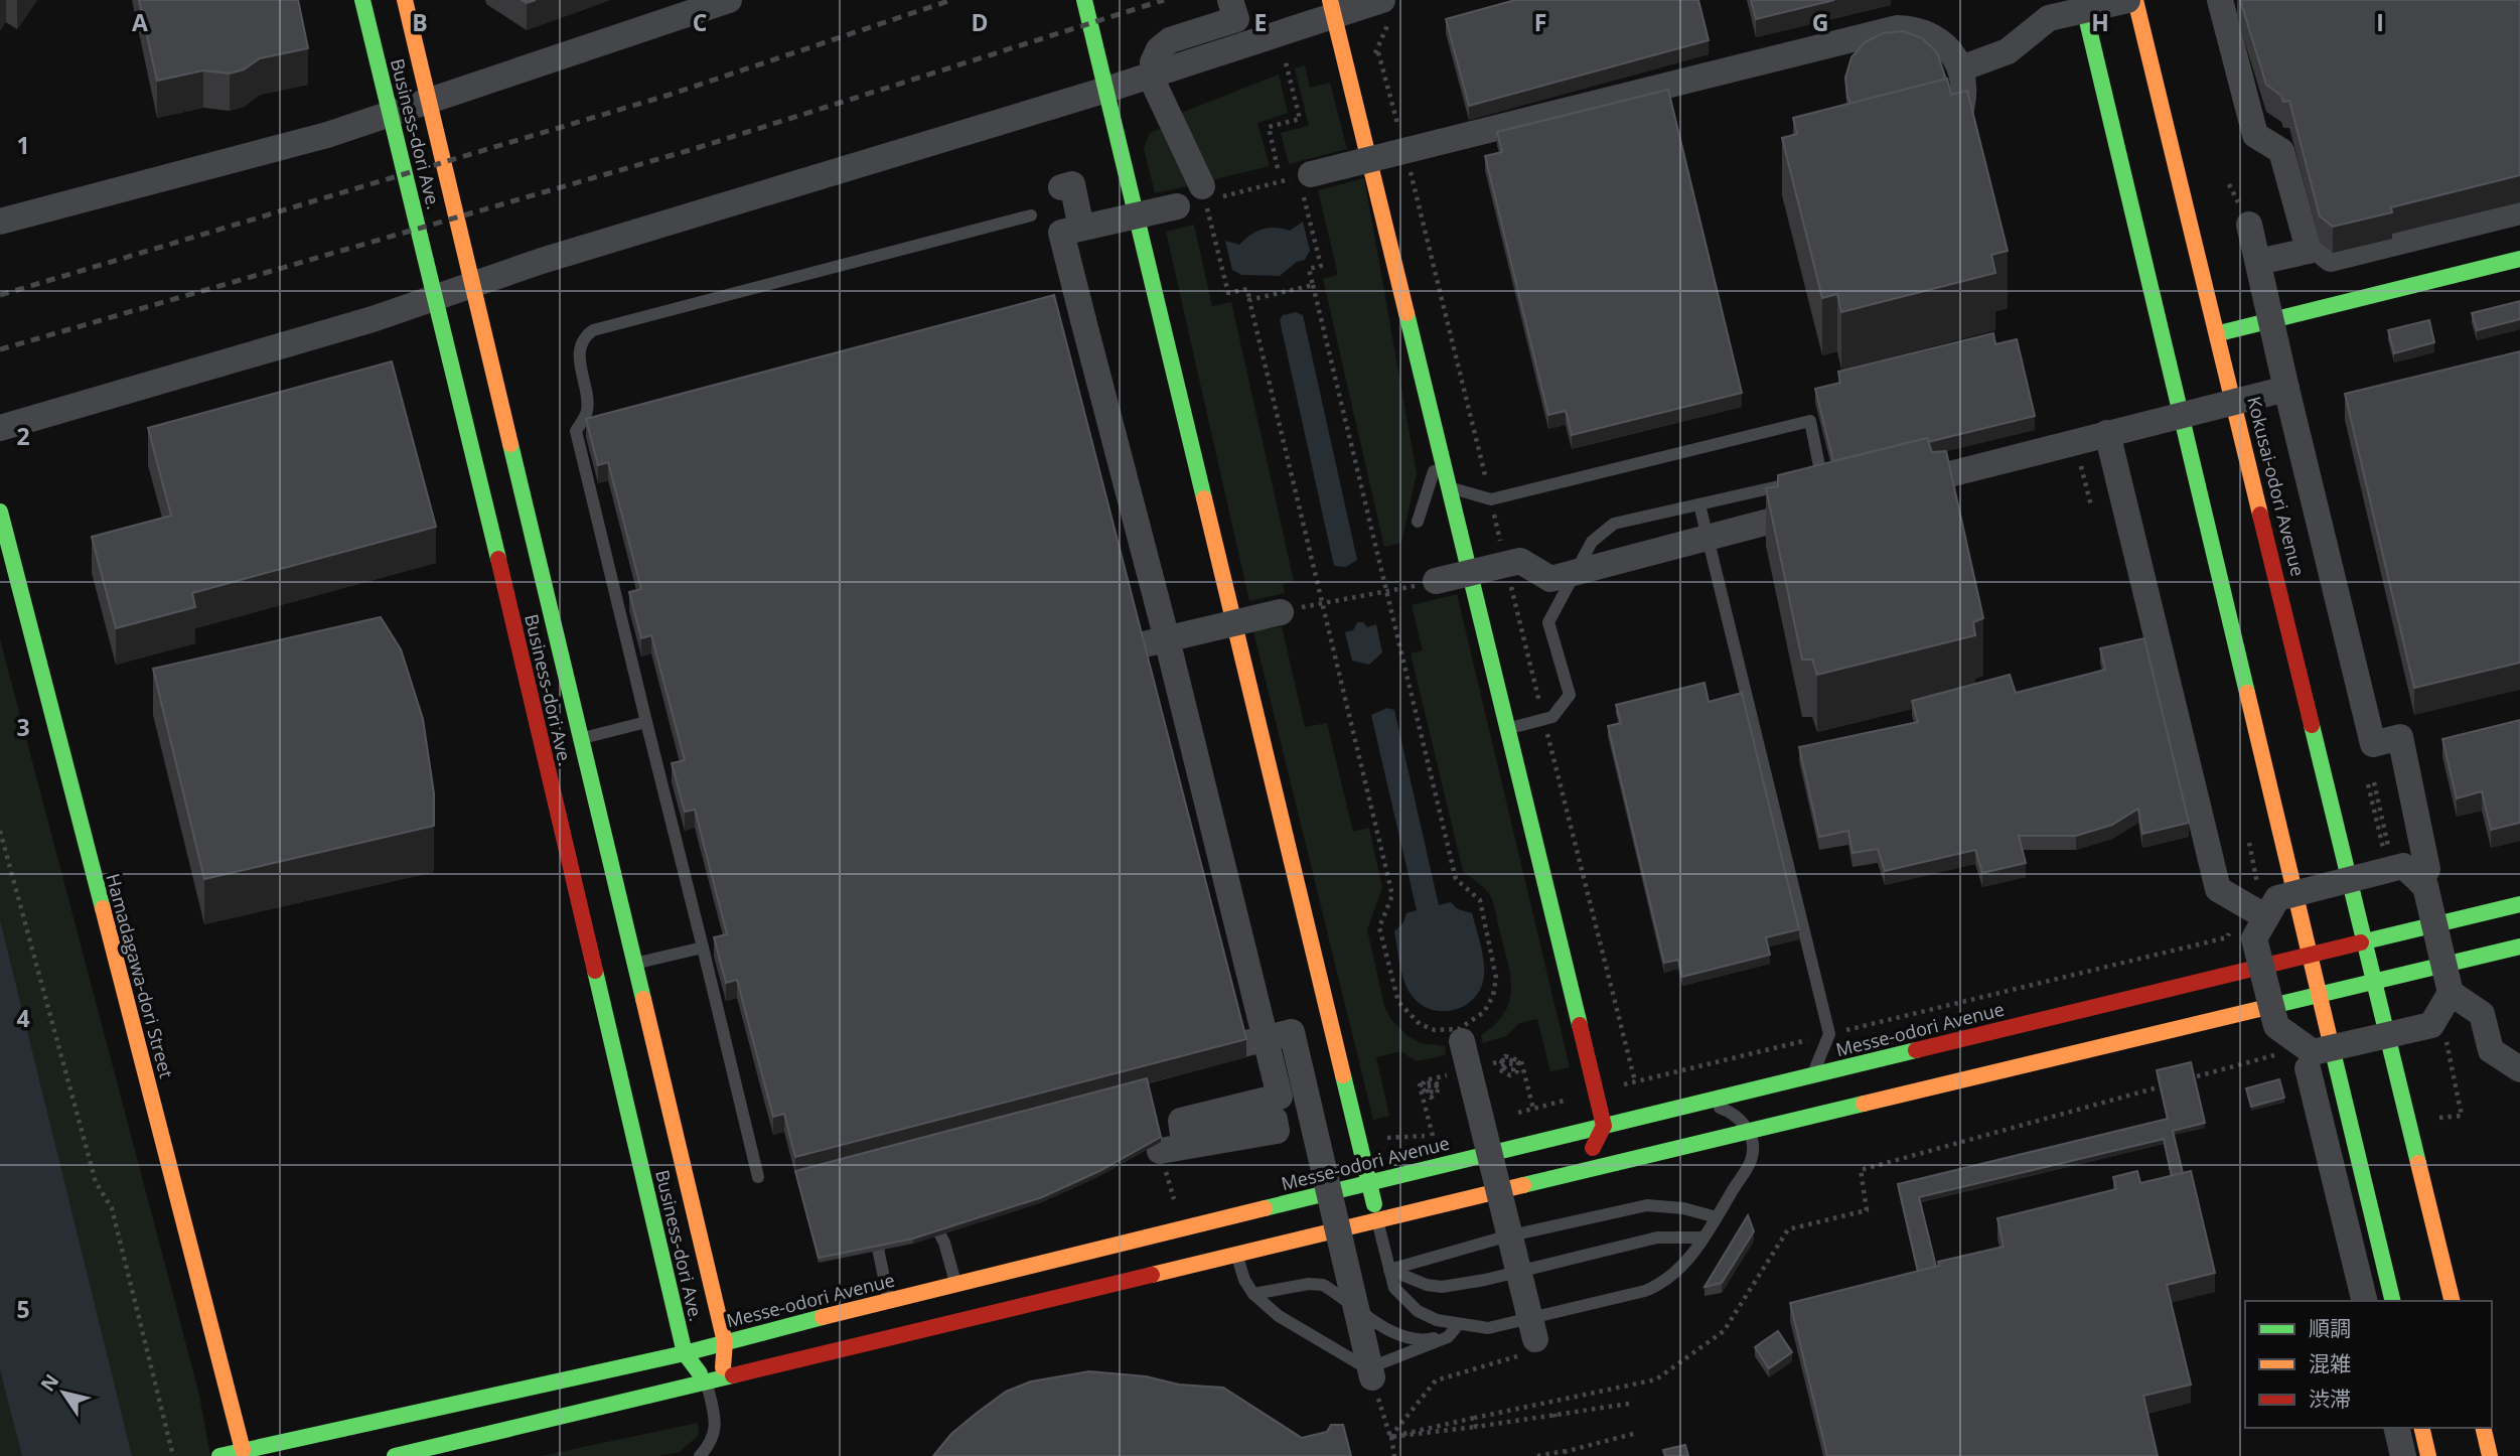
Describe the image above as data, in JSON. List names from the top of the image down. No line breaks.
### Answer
{"streets":{"street":["Business-dori Ave.","Kokusai-odori Avenue","Hamadagawa-dori Street","Messe-odori Avenue"]},"crossings":[["Business-dori Ave.","Messe-odori Avenue"],["Kokusai-odori Avenue","Messe-odori Avenue"],["Hamadagawa-dori Street","Messe-odori Avenue"]],"legend":["順調","混雑","渋滞"],"north":"top left","grid":{"columns":["A","B","C","D","E","F","G","H","I"],"rows":["1","2","3","4","5"]}}
